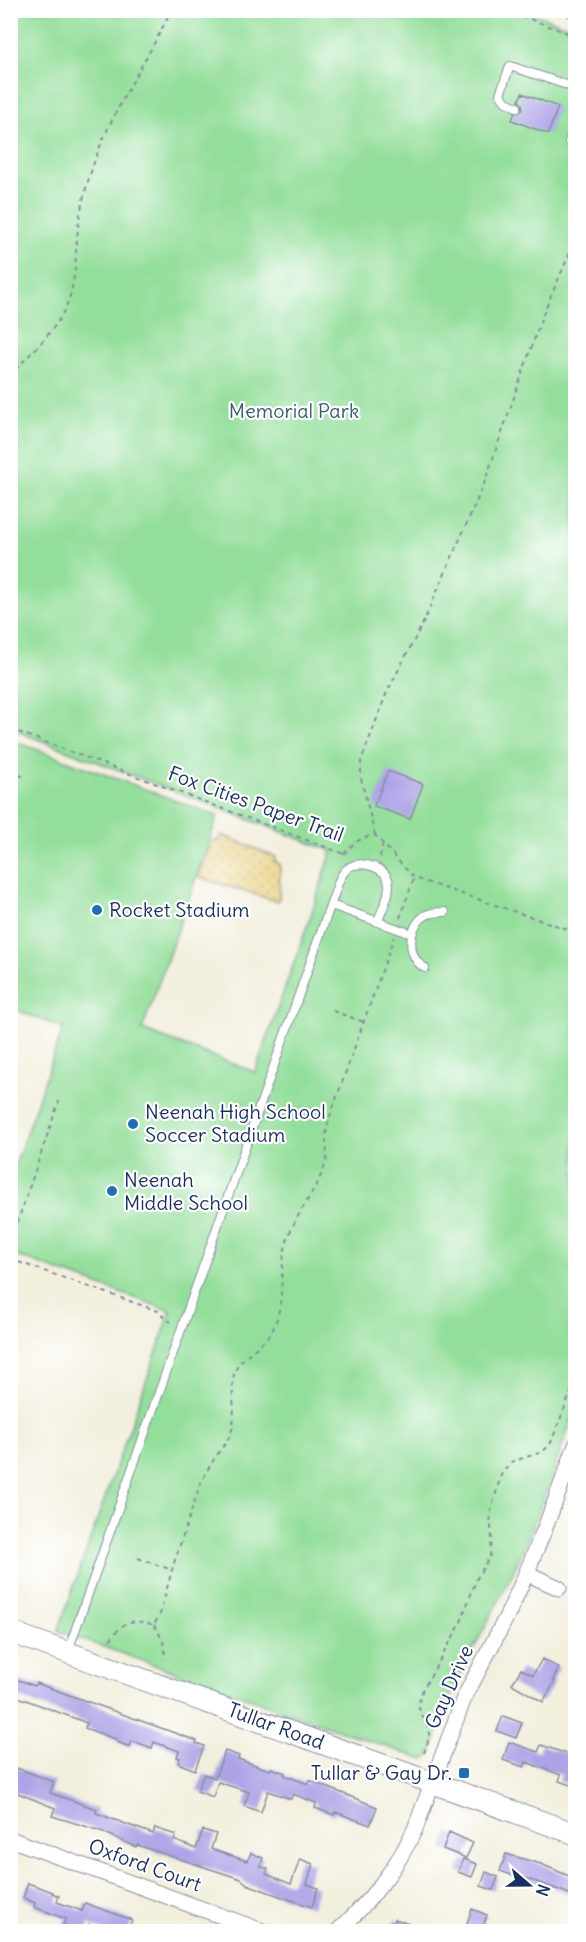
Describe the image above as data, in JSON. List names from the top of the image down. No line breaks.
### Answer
{"streets":{"main road":["Tullar Road"],"street":["Gay Drive","Oxford Court"],"path":["Fox Cities Paper Trail"]},"crossings":[["Gay Drive","Tullar Road"]],"parks":["Memorial Park"],"places":{"other":["Rocket Stadium","Neenah High School Soccer Stadium","Neenah Middle School"],"transit":["Tullar & Gay Dr."]},"north":"right"}
